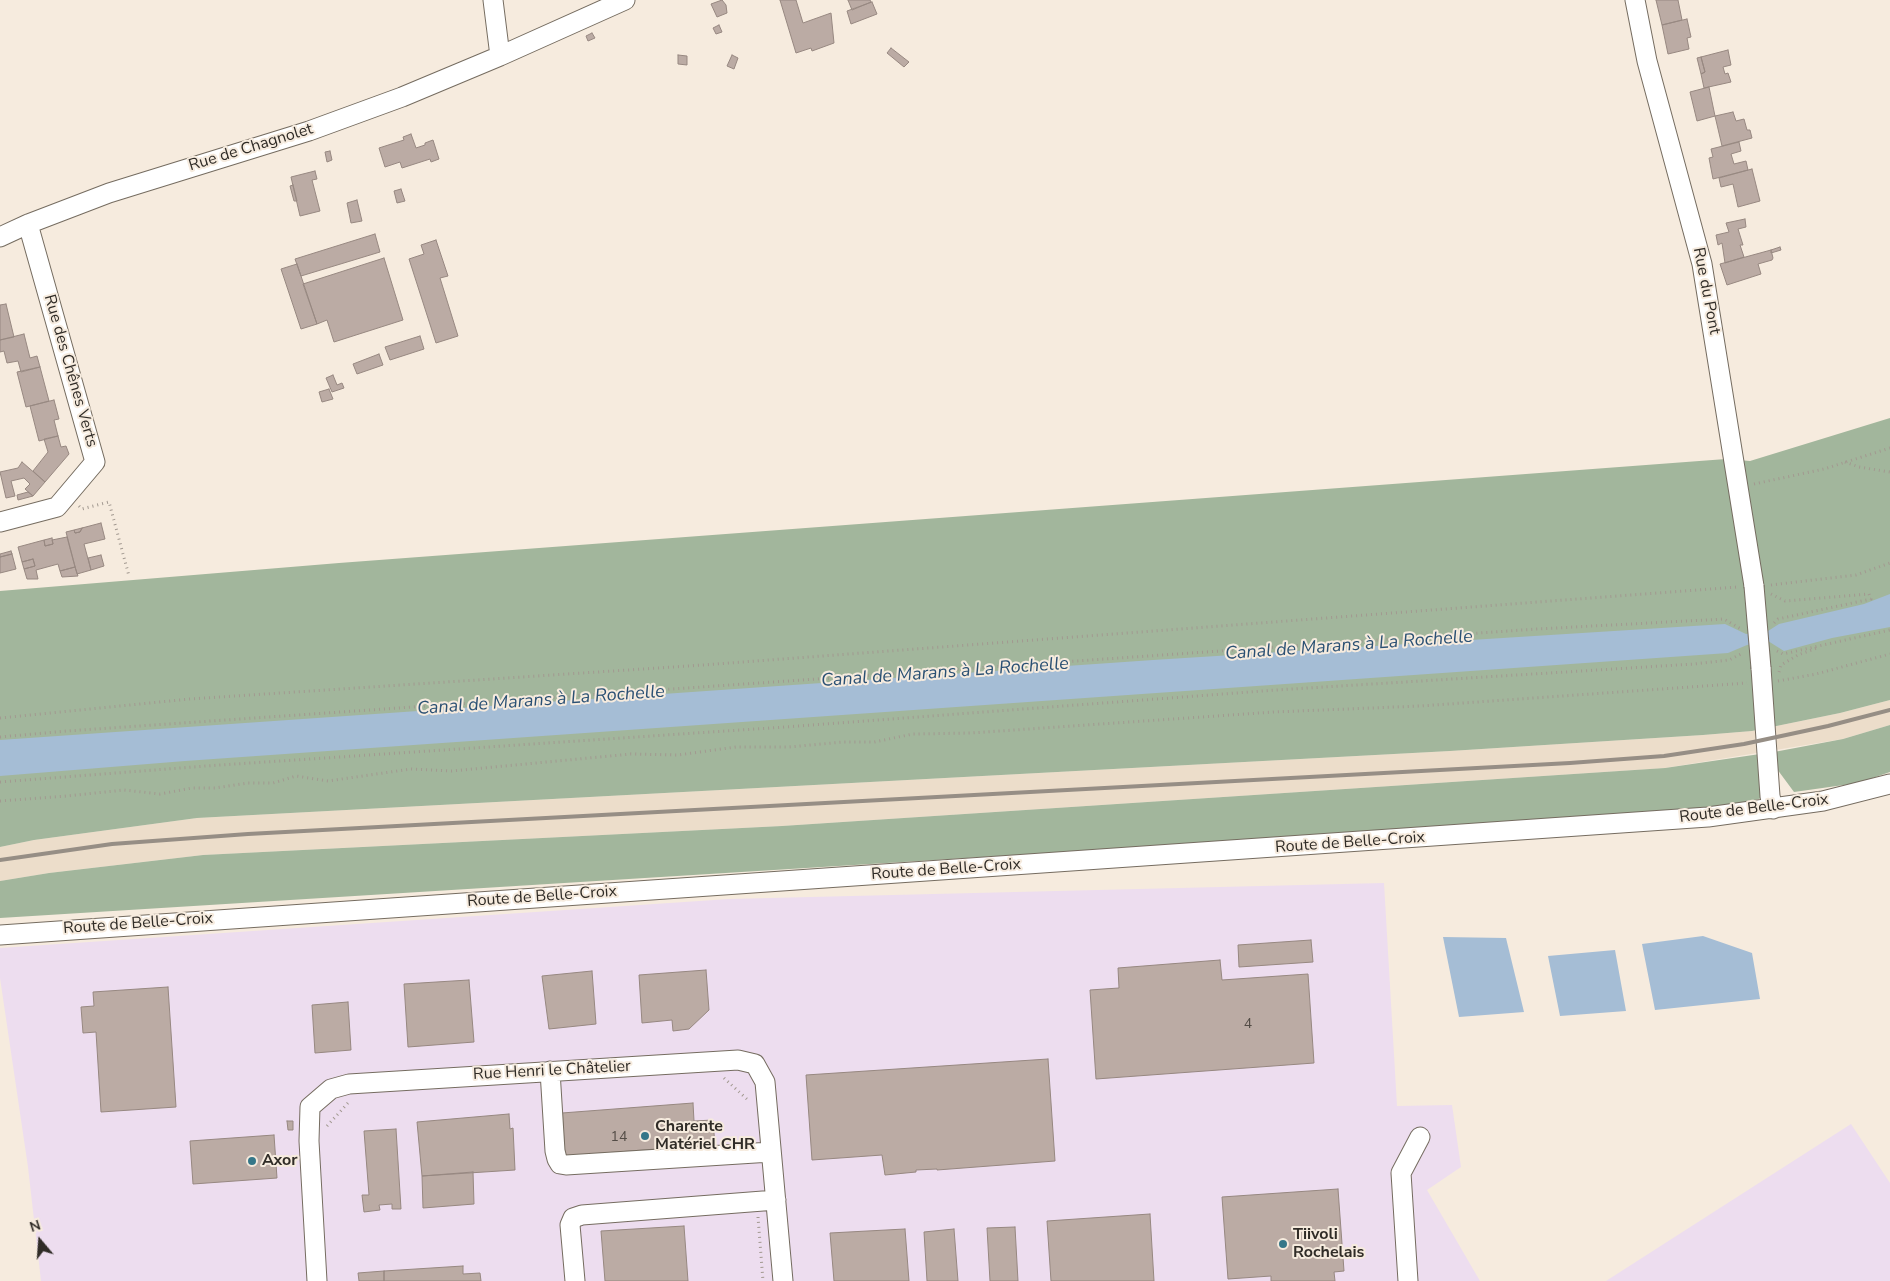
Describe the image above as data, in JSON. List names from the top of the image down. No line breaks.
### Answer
{"streets":{"street":["Rue de Chagnolet","Rue du Pont","Rue des Chênes Verts","Route de Belle-Croix","Rue Henri le Châtelier"]},"crossings":[["Rue de Chagnolet","Rue des Chênes Verts"],["Rue du Pont","Route de Belle-Croix"]],"water":["Canal de Marans à La Rochelle"],"places":["Charente Matériel CHR","Axor","Tiivoli Rochelais"],"house_numbers":["4","14"],"north":"top"}
